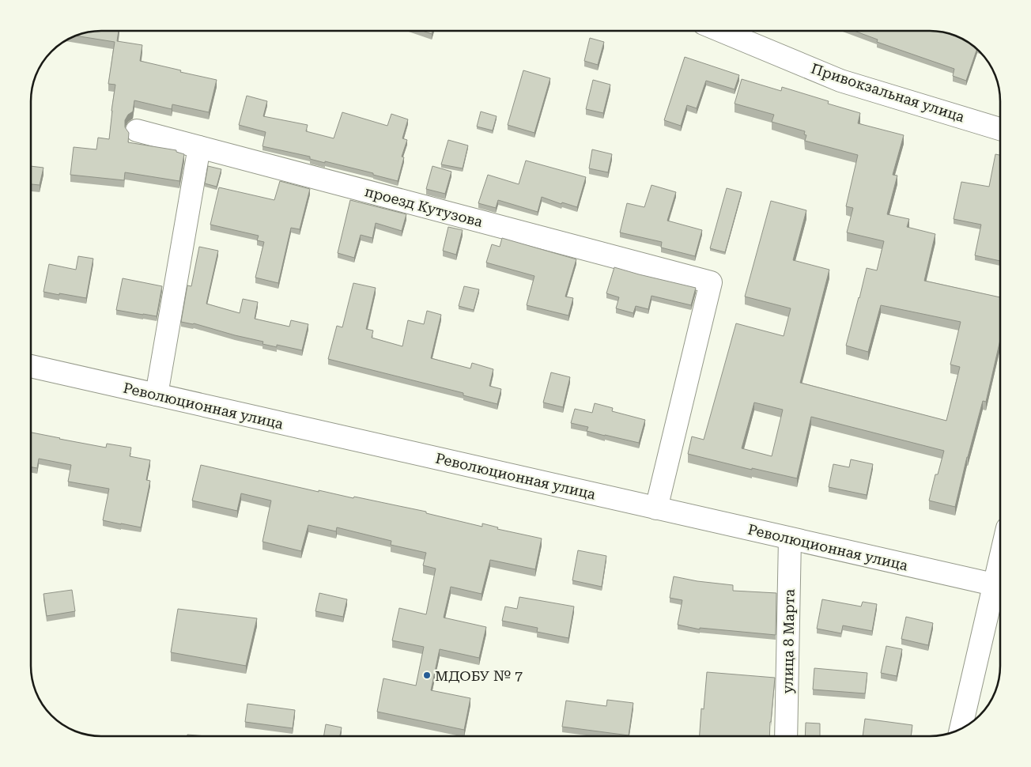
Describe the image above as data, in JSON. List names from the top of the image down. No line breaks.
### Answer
{"streets":{"street":["Привокзальная улица","проезд Кутузова","Революционная улица","улица 8 Марта"]},"crossings":[["проезд Кутузова","Революционная улица"],["Революционная улица","улица 8 Марта"]],"places":["МДОБУ № 7"]}
